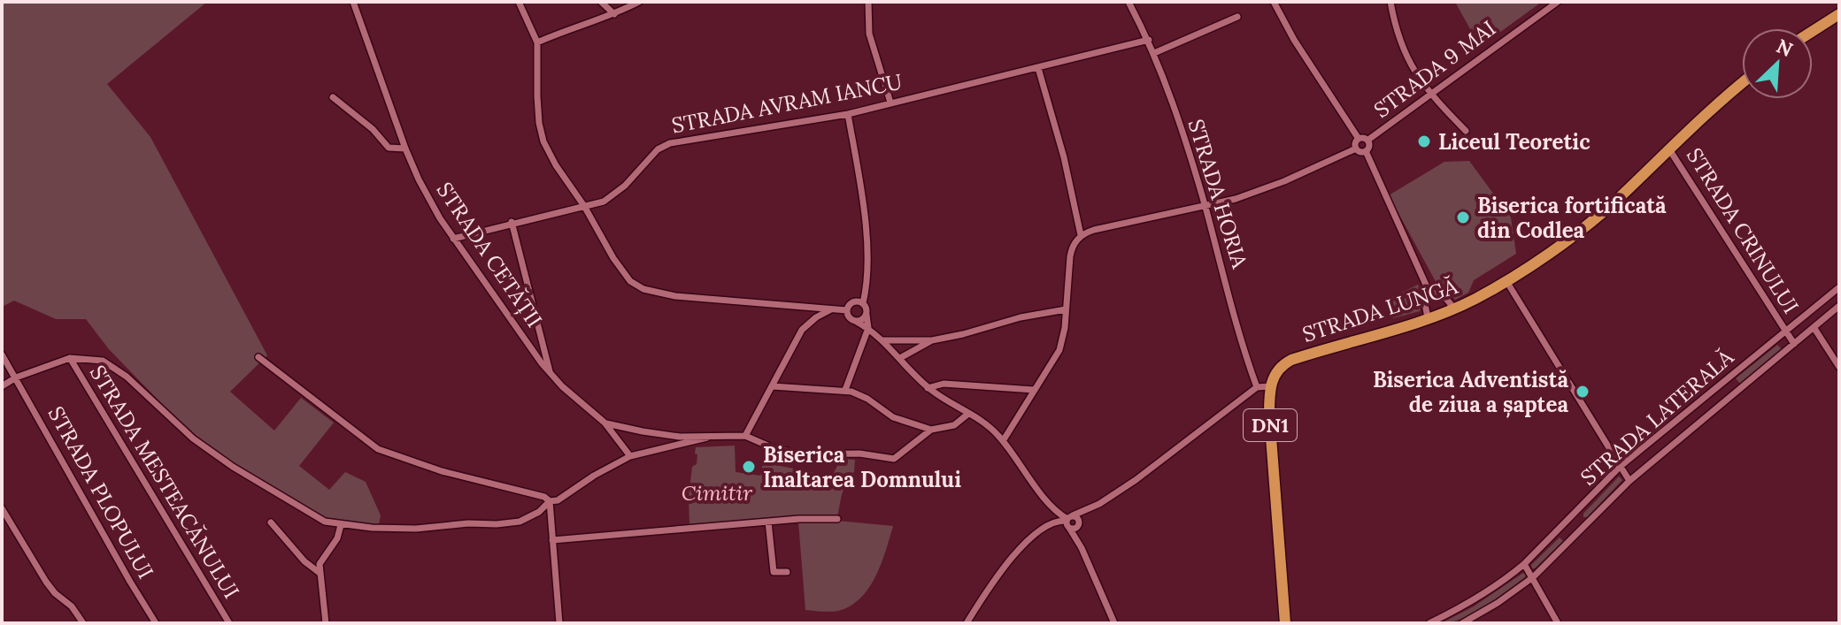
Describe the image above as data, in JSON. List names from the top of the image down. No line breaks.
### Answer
{"streets":{"highway":["STRADA LUNGĂ","DN1"],"street":["STRADA 9 MAI","STRADA AVRAM IANCU","STRADA HORIA","STRADA CRINULUI","STRADA CETĂȚII","STRADA LATERALĂ","STRADA MESTEACĂNULUI","STRADA PLOPULUI"]},"crossings":[["STRADA AVRAM IANCU","STRADA HORIA"],["STRADA AVRAM IANCU","STRADA CETĂȚII"],["STRADA CRINULUI","STRADA LUNGĂ"],["STRADA CRINULUI","STRADA LATERALĂ"],["STRADA LUNGĂ","DN1"]],"parks":["Cimitir"],"places":["Liceul Teoretic","Biserica fortificată din Codlea","Biserica Adventistă de ziua a șaptea","Biserica Inaltarea Domnului"],"north":"top right"}
